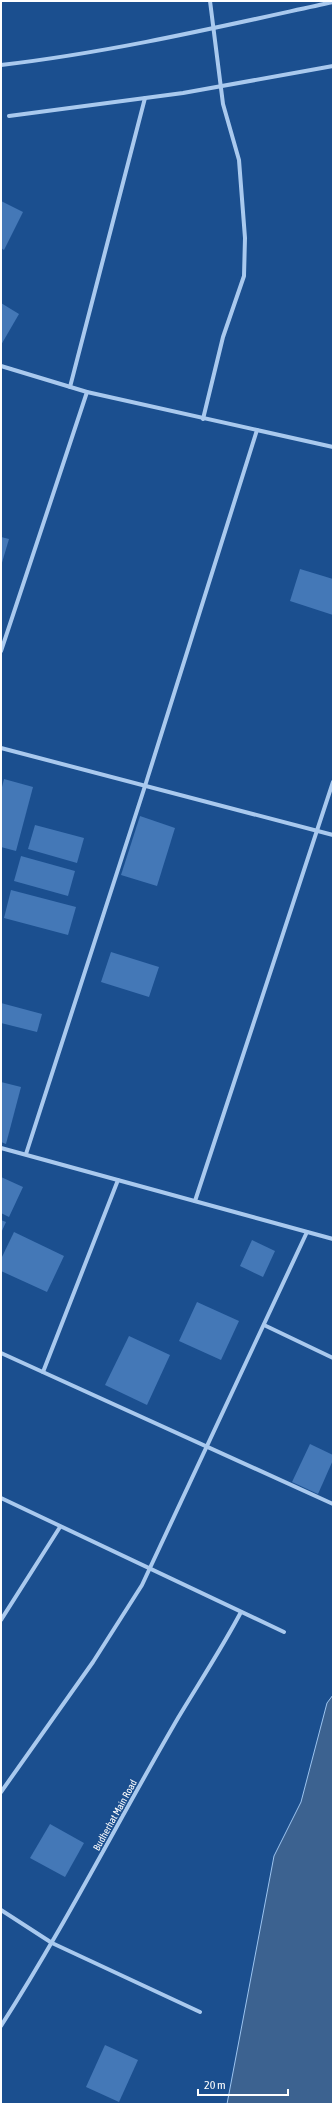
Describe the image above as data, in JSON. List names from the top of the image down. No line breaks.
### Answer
{"streets":{"street":["Budherhat Main Road"]},"scale_bar":"20 m"}
